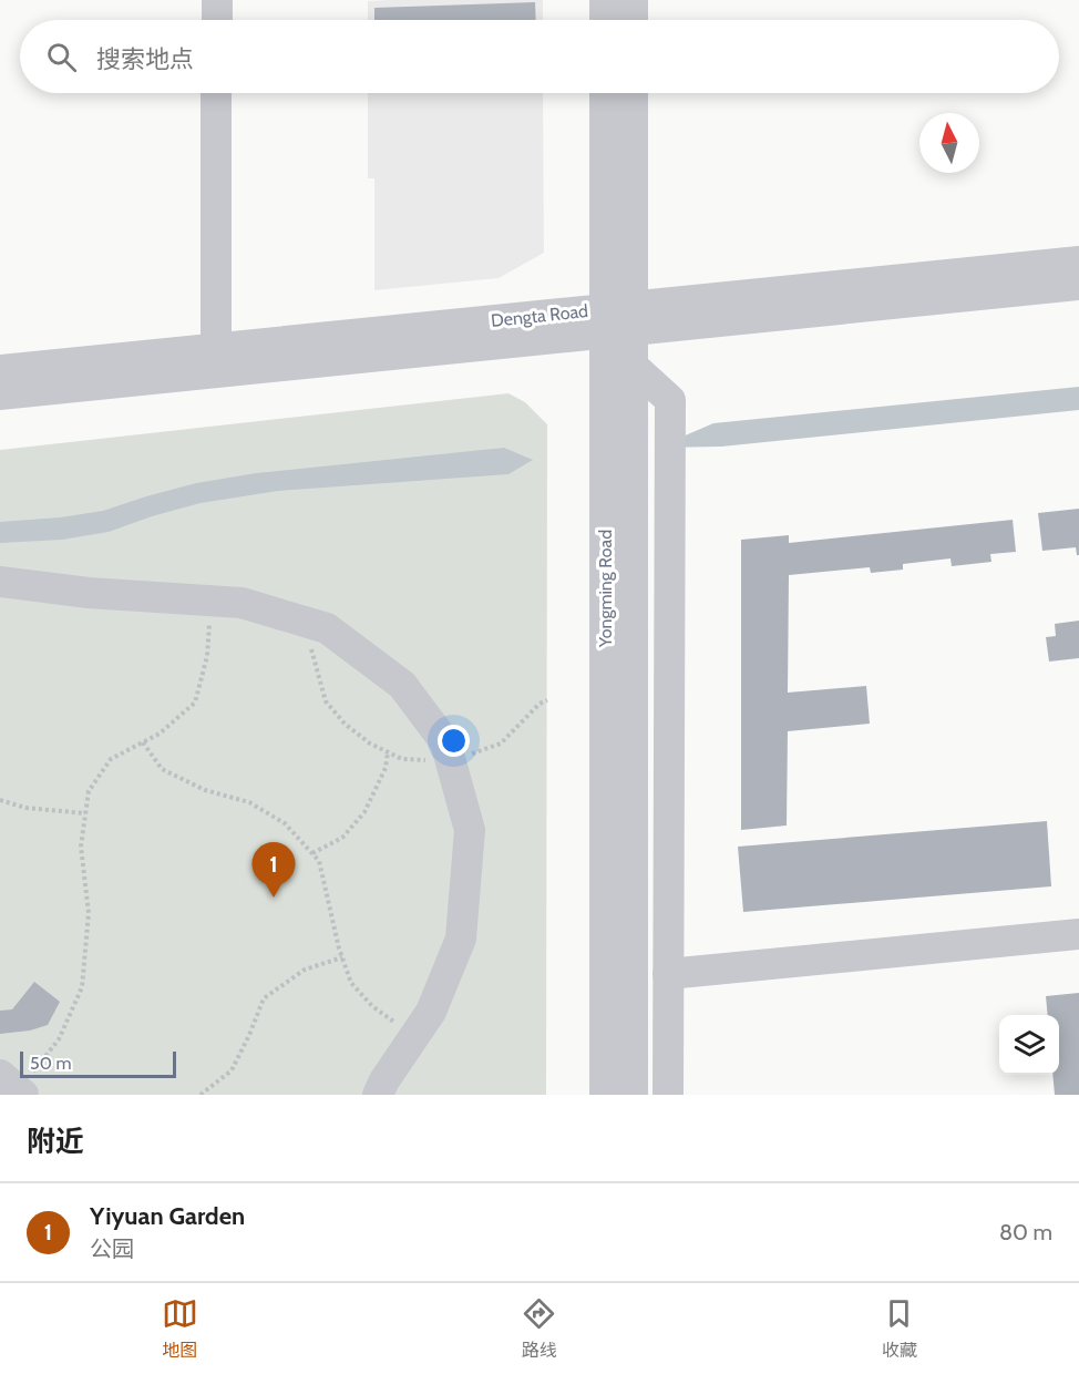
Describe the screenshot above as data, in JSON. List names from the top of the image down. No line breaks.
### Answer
{"streets":{"street":["Dengta Road","Yongming Road"]},"crossings":[["Dengta Road","Yongming Road"]],"scale_bar":"50 m","north":"top","page":{"search":"搜索地点","pins":"1","scale":"50 m","heading":"附近","list":[{"mark":"1","name":"Yiyuan Garden","note":"公园","value":"80 m"}],"nav":["地图","路线","收藏"]}}
